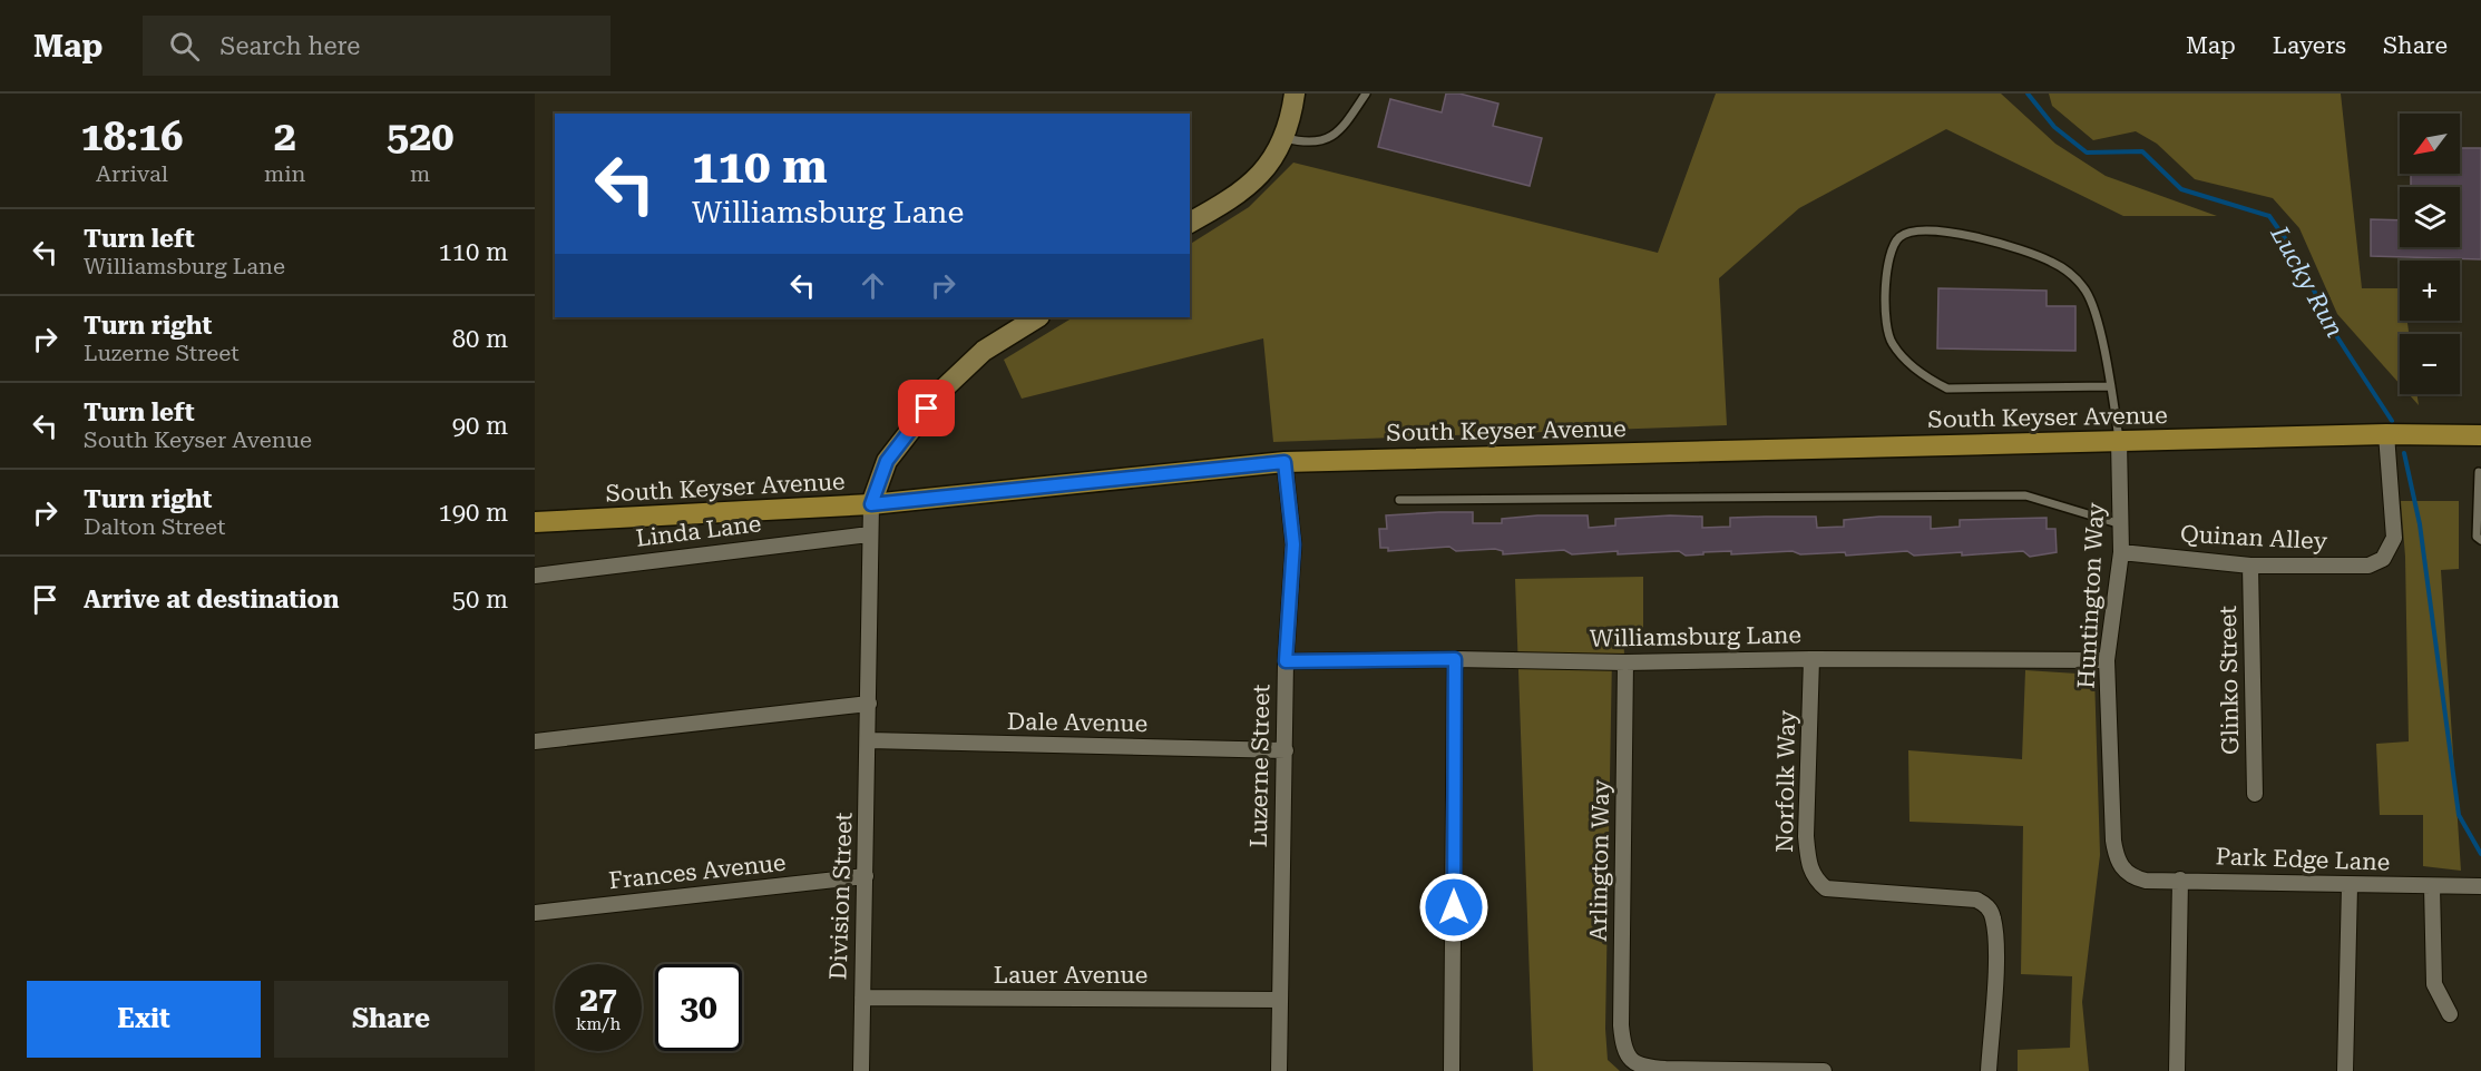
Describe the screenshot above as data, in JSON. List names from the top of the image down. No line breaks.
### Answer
{"streets":{"main road":["South Keyser Avenue"],"street":["Linda Lane","Quinan Alley","Huntington Way","Williamsburg Lane","Glinko Street","Dale Avenue","Luzerne Street","Norfolk Way","Park Edge Lane","Arlington Way","Frances Avenue","Division Street","Lauer Avenue"]},"crossings":[["South Keyser Avenue","Quinan Alley"],["South Keyser Avenue","Huntington Way"],["South Keyser Avenue","Luzerne Street"],["South Keyser Avenue","Division Street"],["Linda Lane","Division Street"],["Quinan Alley","Huntington Way"],["Quinan Alley","Glinko Street"],["Huntington Way","Williamsburg Lane"],["Huntington Way","Park Edge Lane"],["Williamsburg Lane","Luzerne Street"],["Williamsburg Lane","Norfolk Way"],["Williamsburg Lane","Arlington Way"],["Dale Avenue","Luzerne Street"],["Dale Avenue","Division Street"],["Luzerne Street","Lauer Avenue"],["Frances Avenue","Division Street"],["Division Street","Lauer Avenue"]],"water":["Lucky Run"],"north":"bottom left","page":{"header":"Map","search":"Search here","nav":["Map","Layers","Share"],"eta":["18:16","Arrival","2","min","520","m"],"map_buttons":["+","−"],"turn":["110 m","Williamsburg Lane"],"list":[{"name":"Turn left","note":"Williamsburg Lane","value":"110 m"},{"name":"Turn right","note":"Luzerne Street","value":"80 m"},{"name":"Turn left","note":"South Keyser Avenue","value":"90 m"},{"name":"Turn right","note":"Dalton Street","value":"190 m"},{"name":"Arrive at destination","value":"50 m"}],"speed":"27 km/h","limit":"30","buttons":["Exit","Share"]}}
